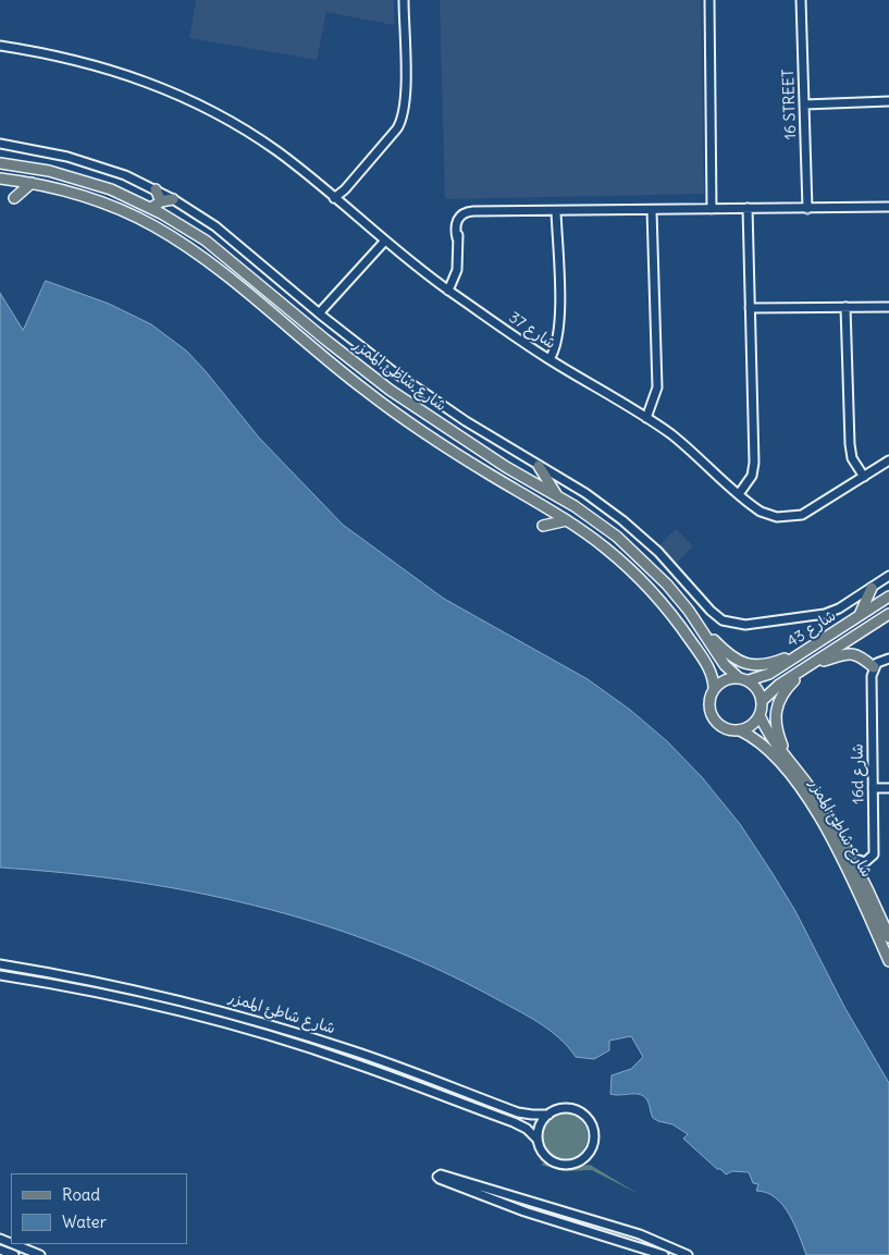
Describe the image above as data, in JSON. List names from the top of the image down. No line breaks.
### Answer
{"streets":{"main road":["شارع شاطئ الممزر","شارع 43"],"street":["16 STREET","شارع 37","16d شارع"]},"crossings":[["شارع شاطئ الممزر","شارع 43"],["شارع شاطئ الممزر","16d شارع"]],"legend":["Road","Water"]}
